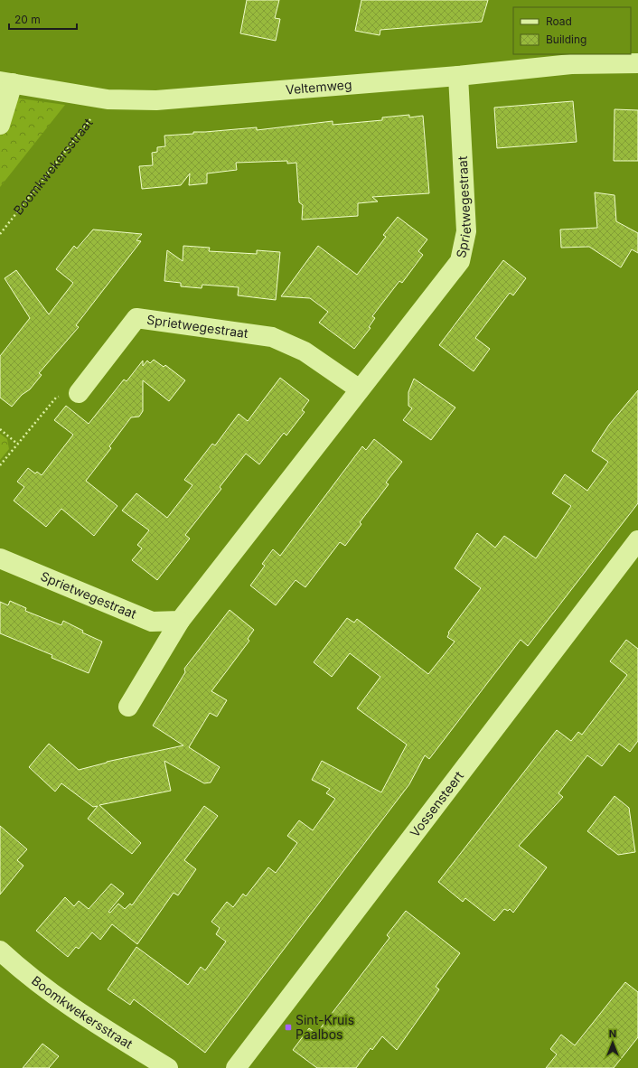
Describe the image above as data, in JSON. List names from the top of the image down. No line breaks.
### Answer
{"streets":{"street":["Veltemweg","Boomkwekersstraat","Sprietwegestraat","Vossensteert"]},"crossings":[["Veltemweg","Boomkwekersstraat"],["Veltemweg","Sprietwegestraat"]],"places":{"transit":["Sint-Kruis Paalbos"]},"legend":["Road","Building"],"scale_bar":"20 m","north":"top"}
